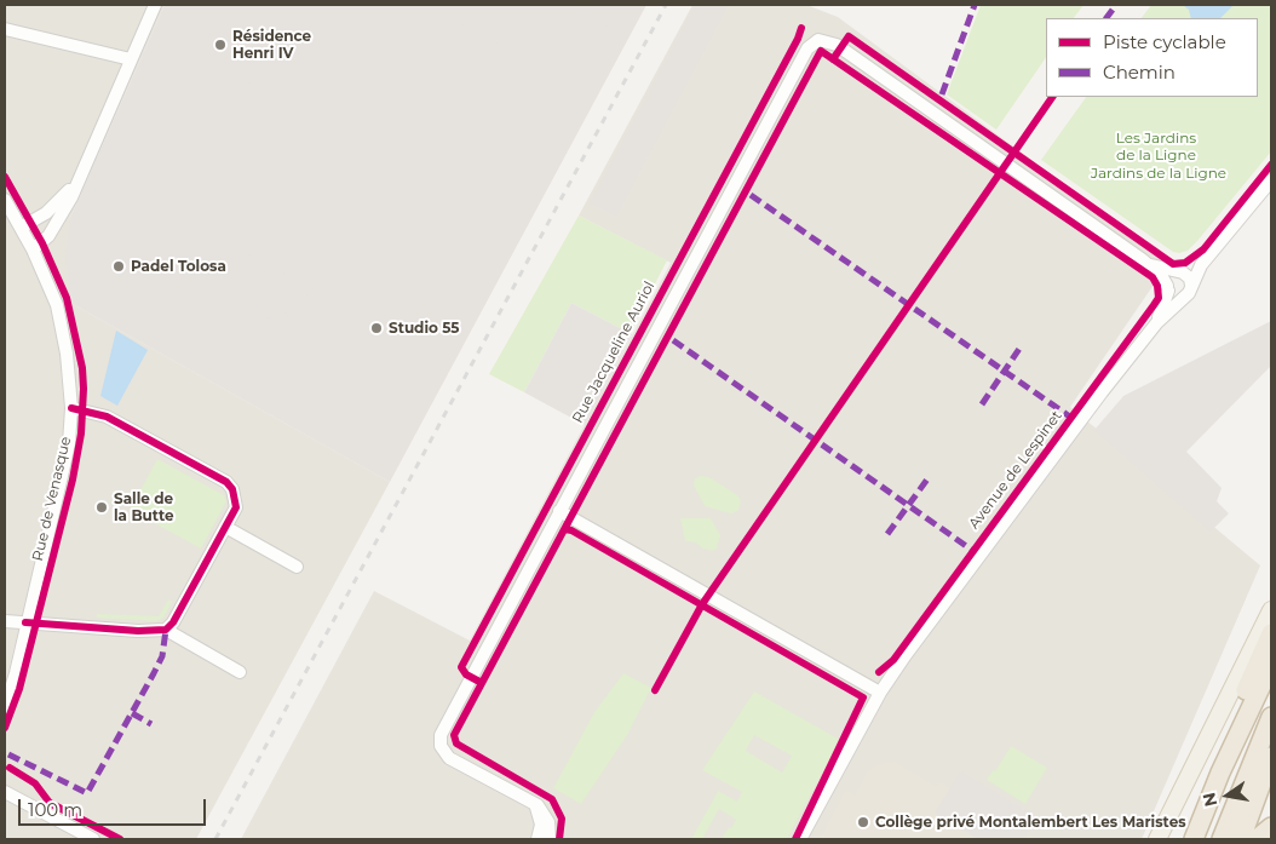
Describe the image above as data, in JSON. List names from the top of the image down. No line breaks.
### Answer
{"streets":{"street":["Rue Jacqueline Auriol","Avenue de Lespinet","Rue de Venasque"]},"crossings":[["Rue Jacqueline Auriol","Avenue de Lespinet"]],"parks":["Les Jardins de la Ligne","Jardins de la Ligne"],"places":["Résidence Henri IV","Padel Tolosa","Studio 55","Salle de la Butte","Collège privé Montalembert Les Maristes"],"legend":["Piste cyclable","Chemin"],"scale_bar":"100 m","north":"left"}
